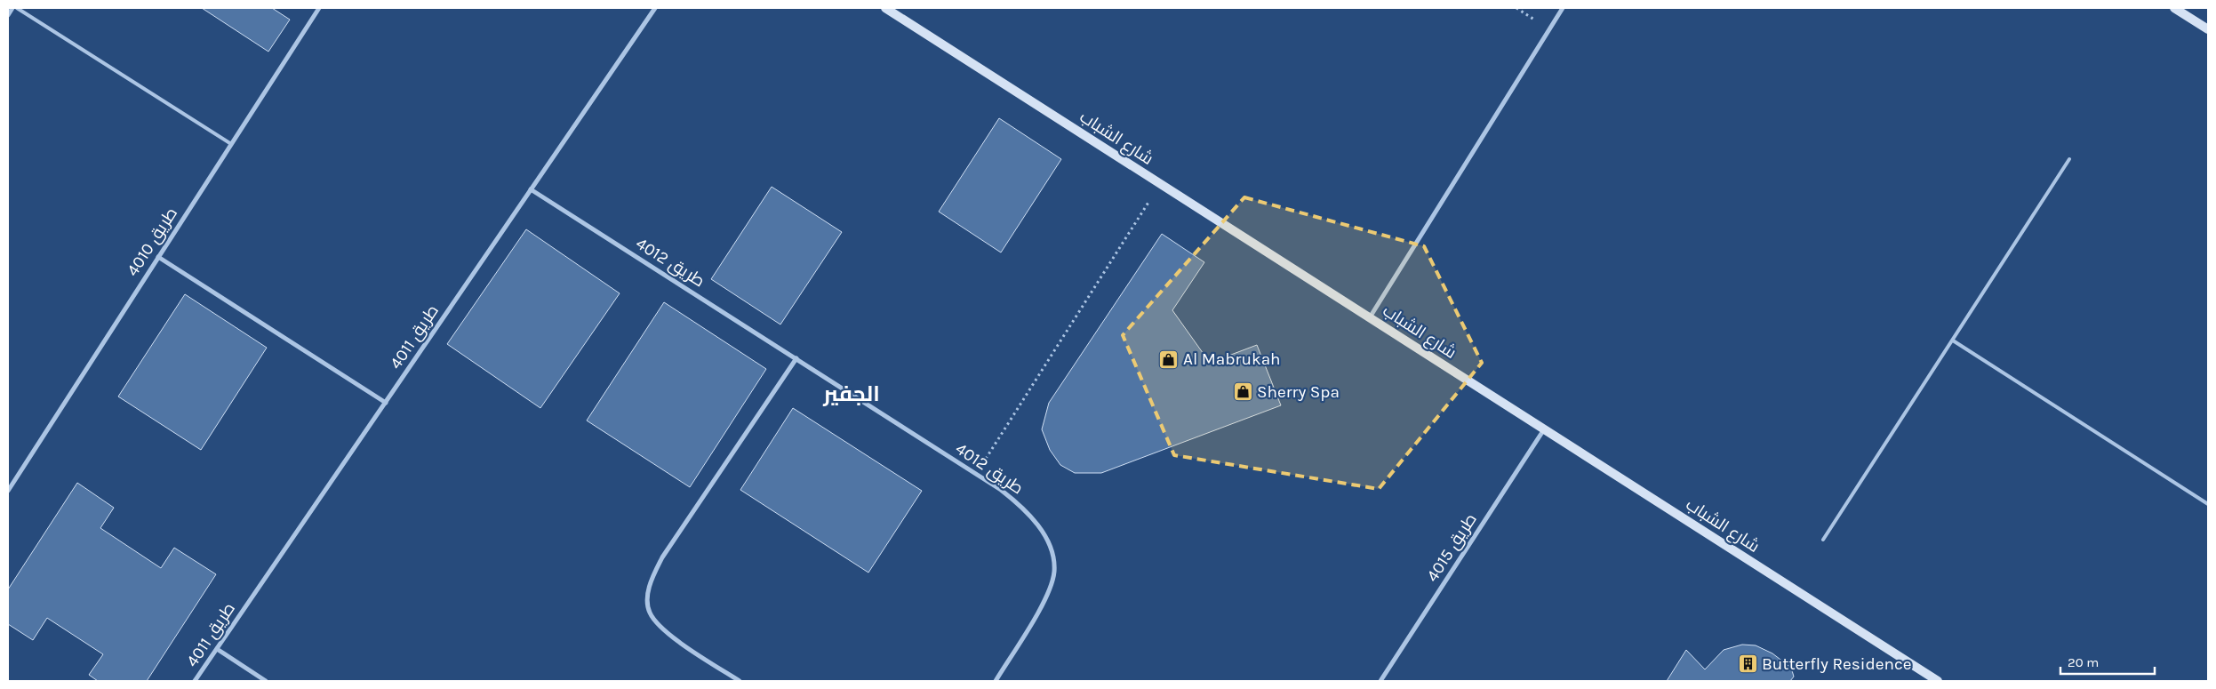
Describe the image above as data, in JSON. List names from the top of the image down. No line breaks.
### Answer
{"streets":{"street":["شارع الشباب","طريق 4010","طريق 4012","طريق 4011","طريق 4015"]},"crossings":[["شارع الشباب","طريق 4015"],["طريق 4012","طريق 4011"]],"districts":["الجفير"],"places":{"shop":["Al Mabrukah","Sherry Spa"],"building":["Butterfly Residence"]},"scale_bar":"20 m"}
